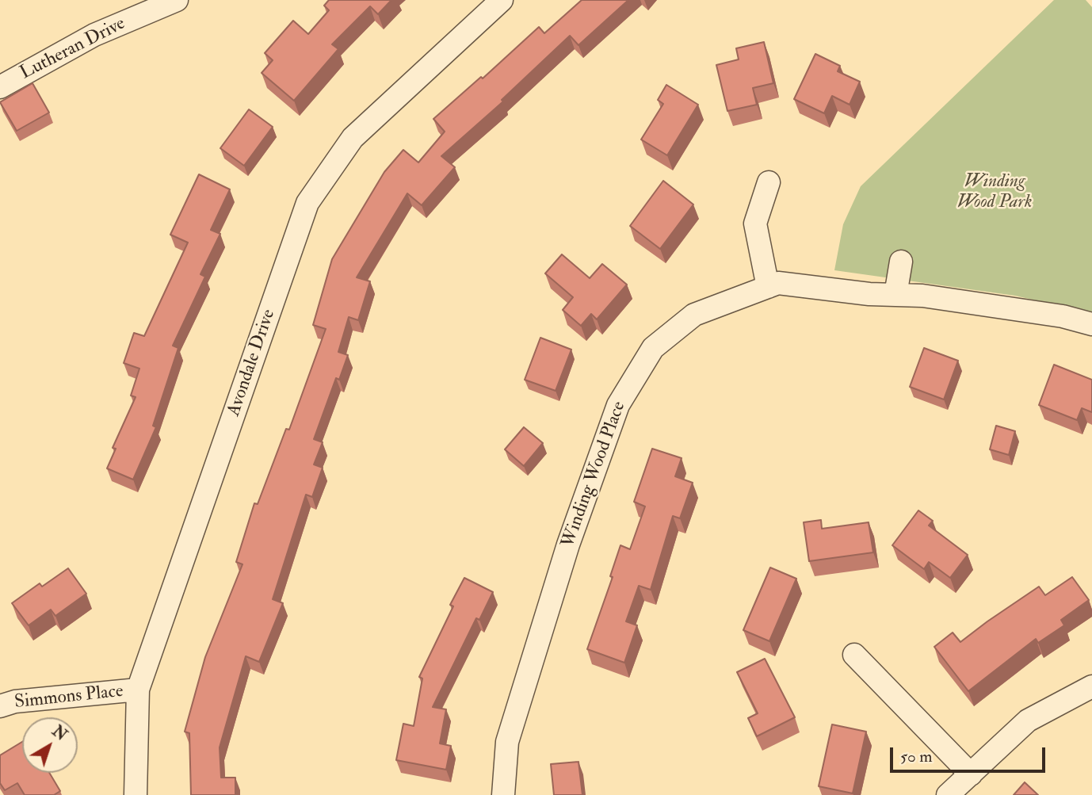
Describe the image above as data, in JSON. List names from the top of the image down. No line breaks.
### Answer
{"streets":{"street":["Lutheran Drive","Avondale Drive","Winding Wood Place","Simmons Place"]},"crossings":[["Avondale Drive","Simmons Place"]],"parks":["Winding Wood Park"],"scale_bar":"50 m","north":"top right"}
